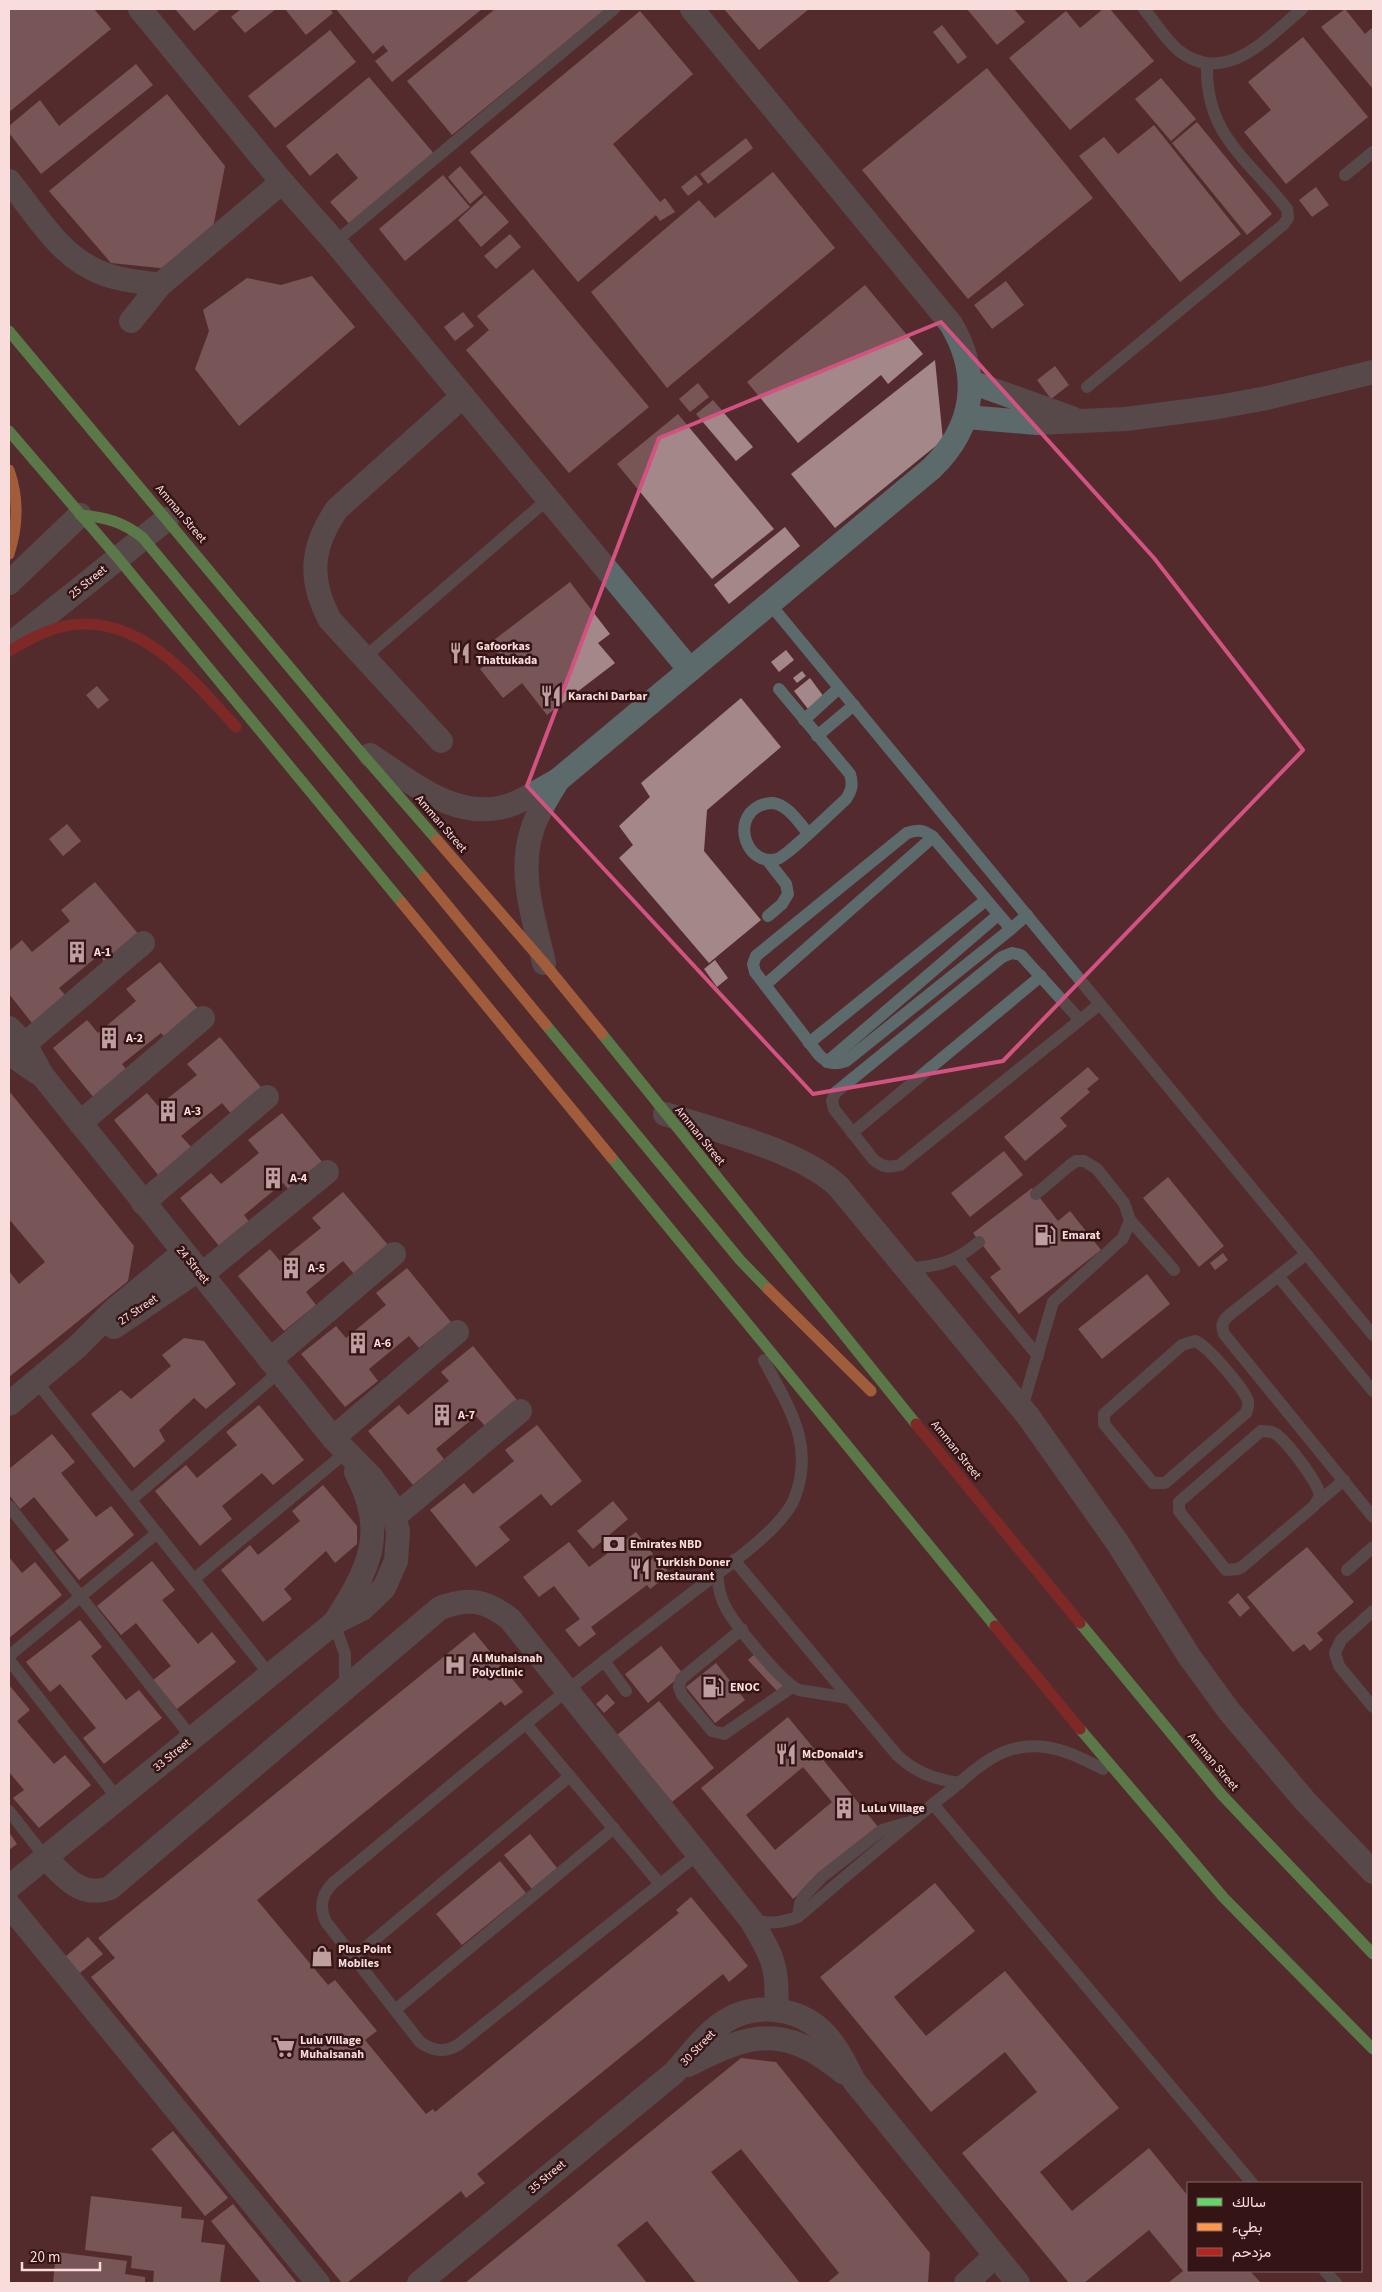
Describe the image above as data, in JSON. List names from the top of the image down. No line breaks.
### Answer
{"streets":{"main road":["Amman Street"],"street":["25 Street","24 Street","27 Street","33 Street","30 Street","35 Street"]},"crossings":[["Amman Street","25 Street"],["24 Street","27 Street"],["24 Street","33 Street"],["30 Street","35 Street"]],"places":{"restaurant":["Gafoorkas Thattukada","Karachi Darbar","Turkish Doner Restaurant","McDonald's"],"building":["A-1","A-2","A-3","A-4","A-5","A-6","A-7","LuLu Village"],"fuel station":["Emarat","ENOC"],"bank":["Emirates NBD"],"hospital":["Al Muhaisnah Polyclinic"],"shop":["Plus Point Mobiles"],"supermarket":["Lulu Village Muhaisanah"]},"legend":["سالك","بطيء","مزدحم"],"scale_bar":"20 m"}
